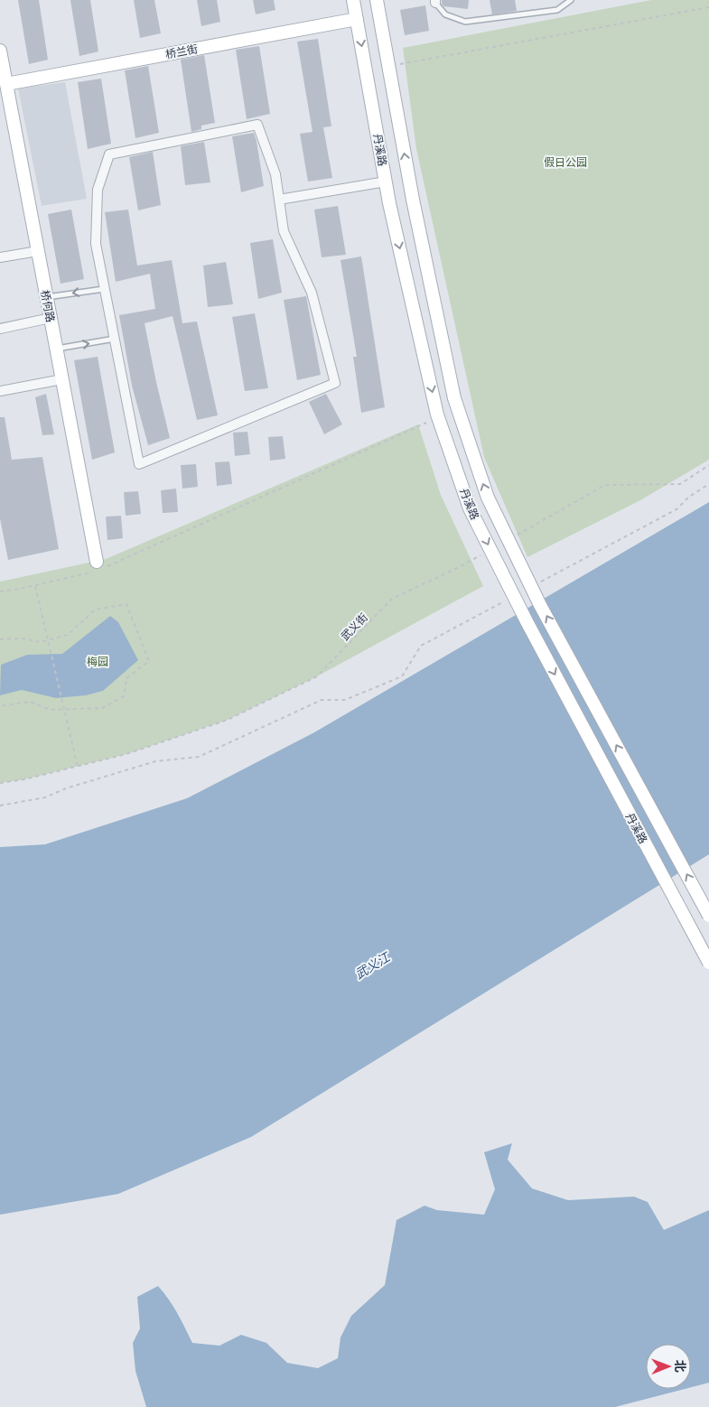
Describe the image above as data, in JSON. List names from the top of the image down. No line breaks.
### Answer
{"streets":{"main road":["桥兰街","丹溪路","桥何路"],"path":["武义街"]},"crossings":[["桥兰街","丹溪路"],["桥兰街","桥何路"]],"water":["武义江"],"parks":["假日公园","梅园"],"north":"right"}
